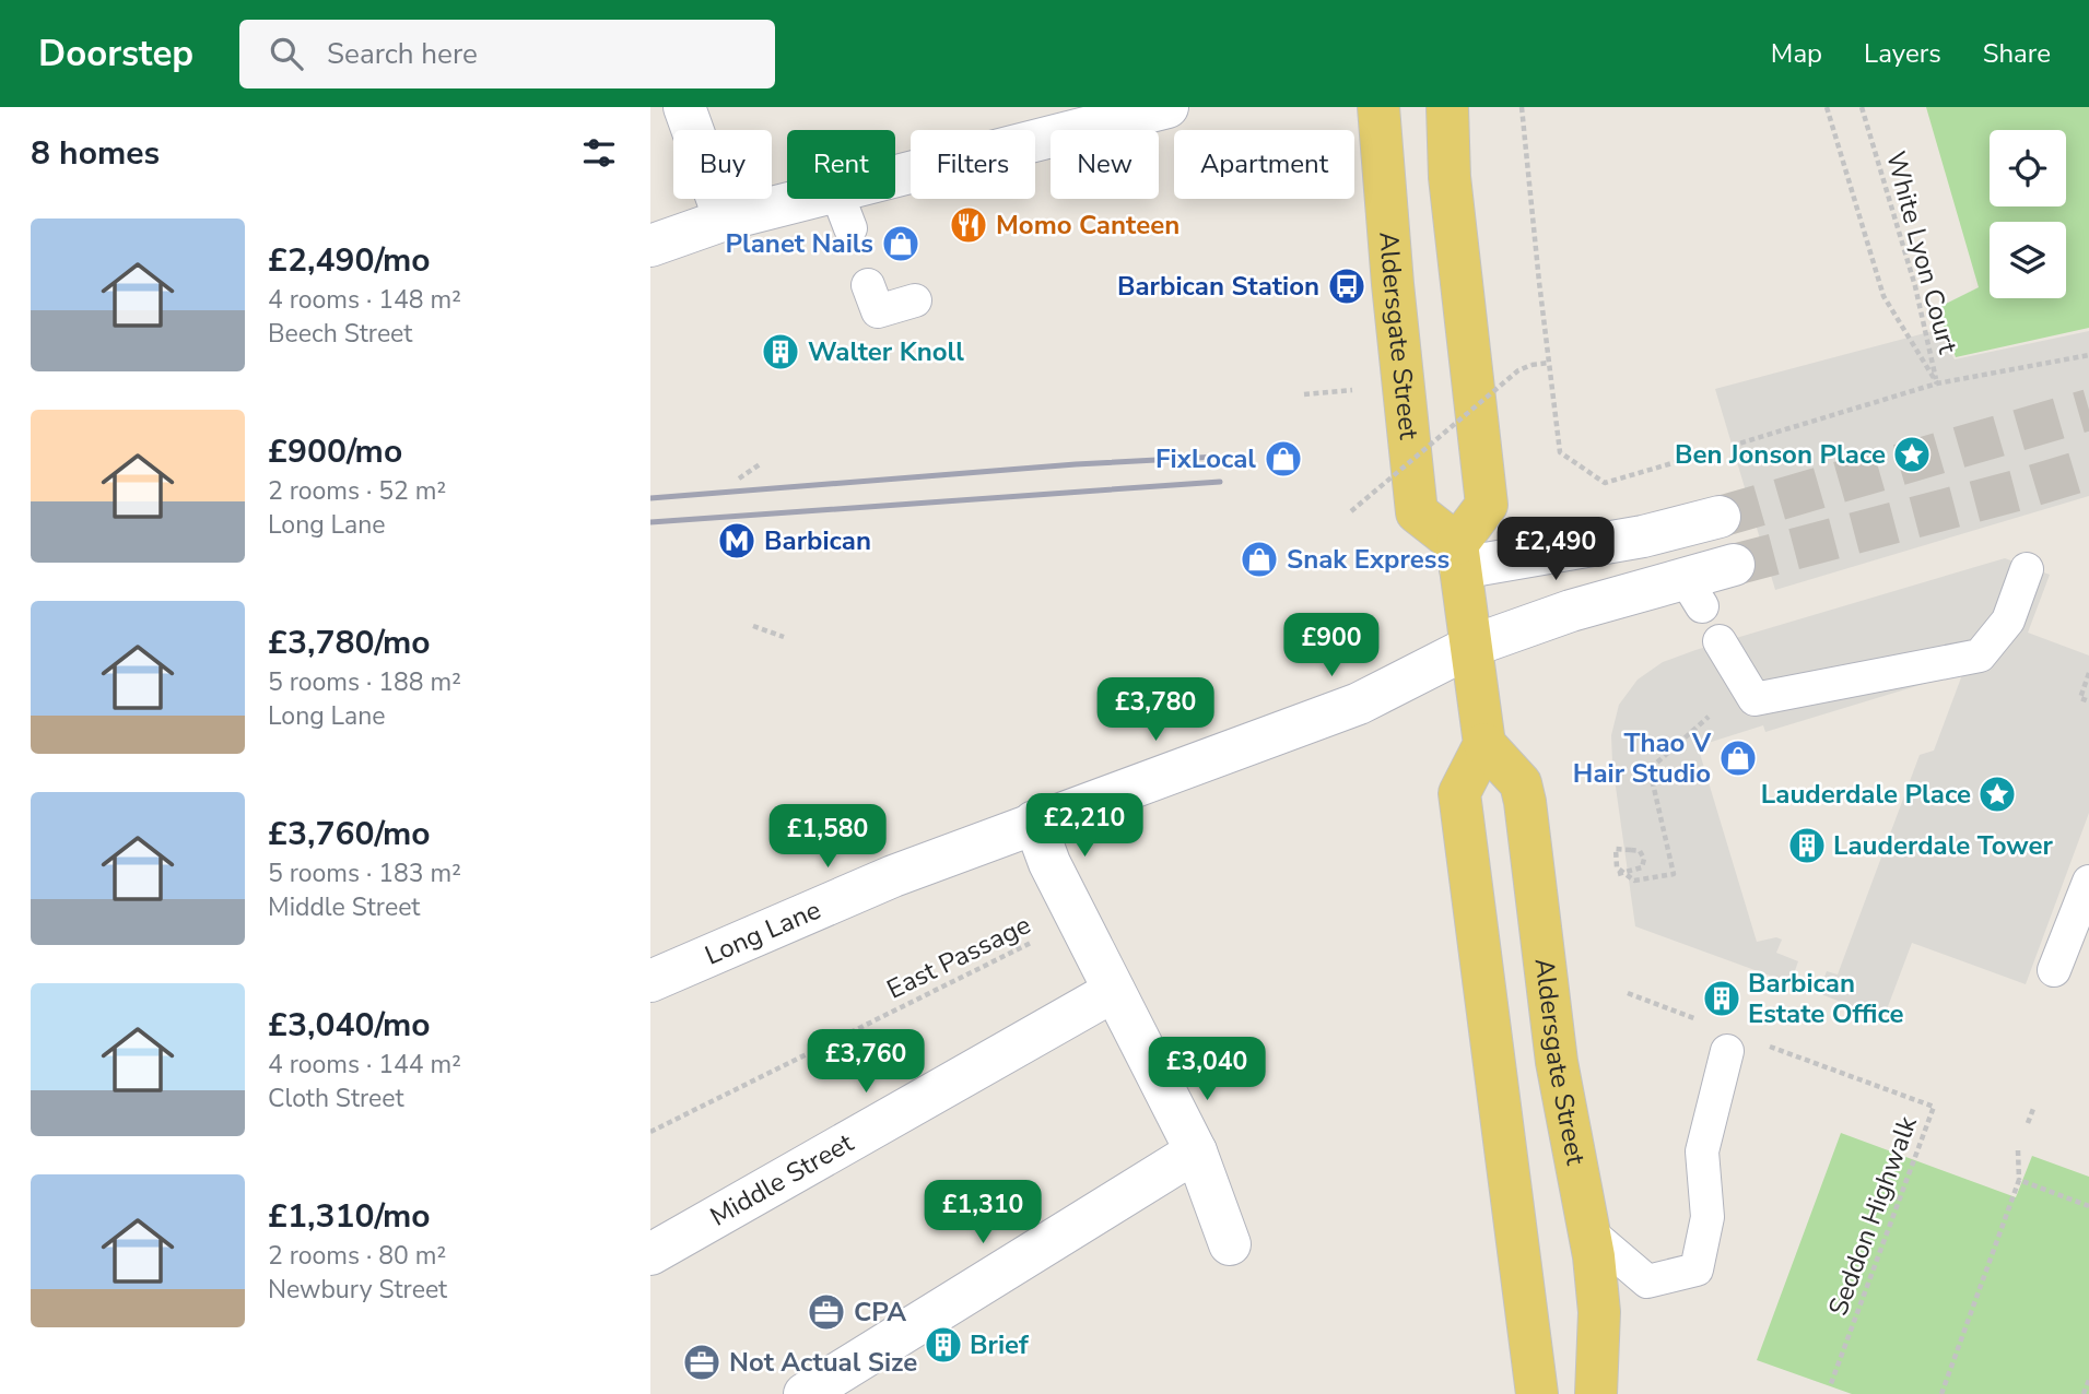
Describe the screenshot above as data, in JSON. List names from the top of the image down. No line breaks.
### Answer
{"streets":{"main road":["Aldersgate Street"],"street":["Long Lane","Middle Street"],"path":["White Lyon Court","East Passage","Seddon Highwalk"]},"places":{"restaurant":["Momo Canteen"],"shop":["Planet Nails","FixLocal","Snak Express","Thao V Hair Studio"],"bus stop":["Barbican Station"],"building":["Walter Knoll","Lauderdale Tower","Barbican Estate Office","Brief"],"place":["Ben Jonson Place","Lauderdale Place"],"metro station":["Barbican"],"office":["CPA","Not Actual Size"]},"page":{"header":"Doorstep","search":"Search here","nav":["Map","Layers","Share"],"heading":"8 homes","chip":["Buy","Rent","Filters","New","Apartment"],"list":[{"name":"£2,490/mo","note":"4 rooms · 148 m² · Beech Street"},{"name":"£900/mo","note":"2 rooms · 52 m² · Long Lane"},{"name":"£3,780/mo","note":"5 rooms · 188 m² · Long Lane"},{"name":"£3,760/mo","note":"5 rooms · 183 m² · Middle Street"},{"name":"£3,040/mo","note":"4 rooms · 144 m² · Cloth Street"},{"name":"£1,310/mo","note":"2 rooms · 80 m² · Newbury Street"}],"price":["£2,490","£900","£3,780","£2,210","£1,580","£3,760","£3,040","£1,310"]}}
